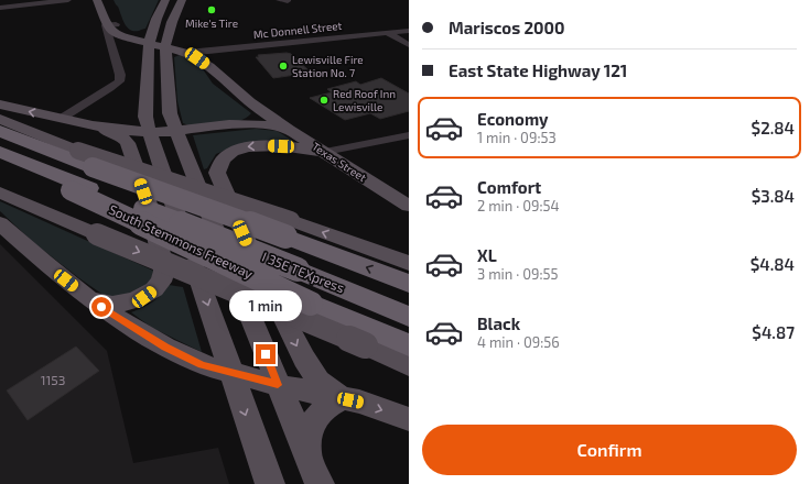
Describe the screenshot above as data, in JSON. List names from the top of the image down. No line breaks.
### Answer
{"streets":{"highway":["South Stemmons Freeway","I 35E TEXpress"],"main road":["Texas Street"],"street":["Mc Donnell Street"]},"crossings":[["Mc Donnell Street","Texas Street"],["South Stemmons Freeway","I 35E TEXpress"]],"places":["Mike's Tire","Lewisville Fire Station No. 7","Red Roof Inn Lewisville"],"house_numbers":["1153"],"page":{"banner":["Mariscos 2000","East State Highway 121"],"list":[{"name":"Economy","note":"1 min · 09:53","value":"$2.84"},{"name":"Comfort","note":"2 min · 09:54","value":"$3.84"},{"name":"XL","note":"3 min · 09:55","value":"$4.84"},{"name":"Black","note":"4 min · 09:56","value":"$4.87"}],"bubble":"1 min","buttons":"Confirm"}}
